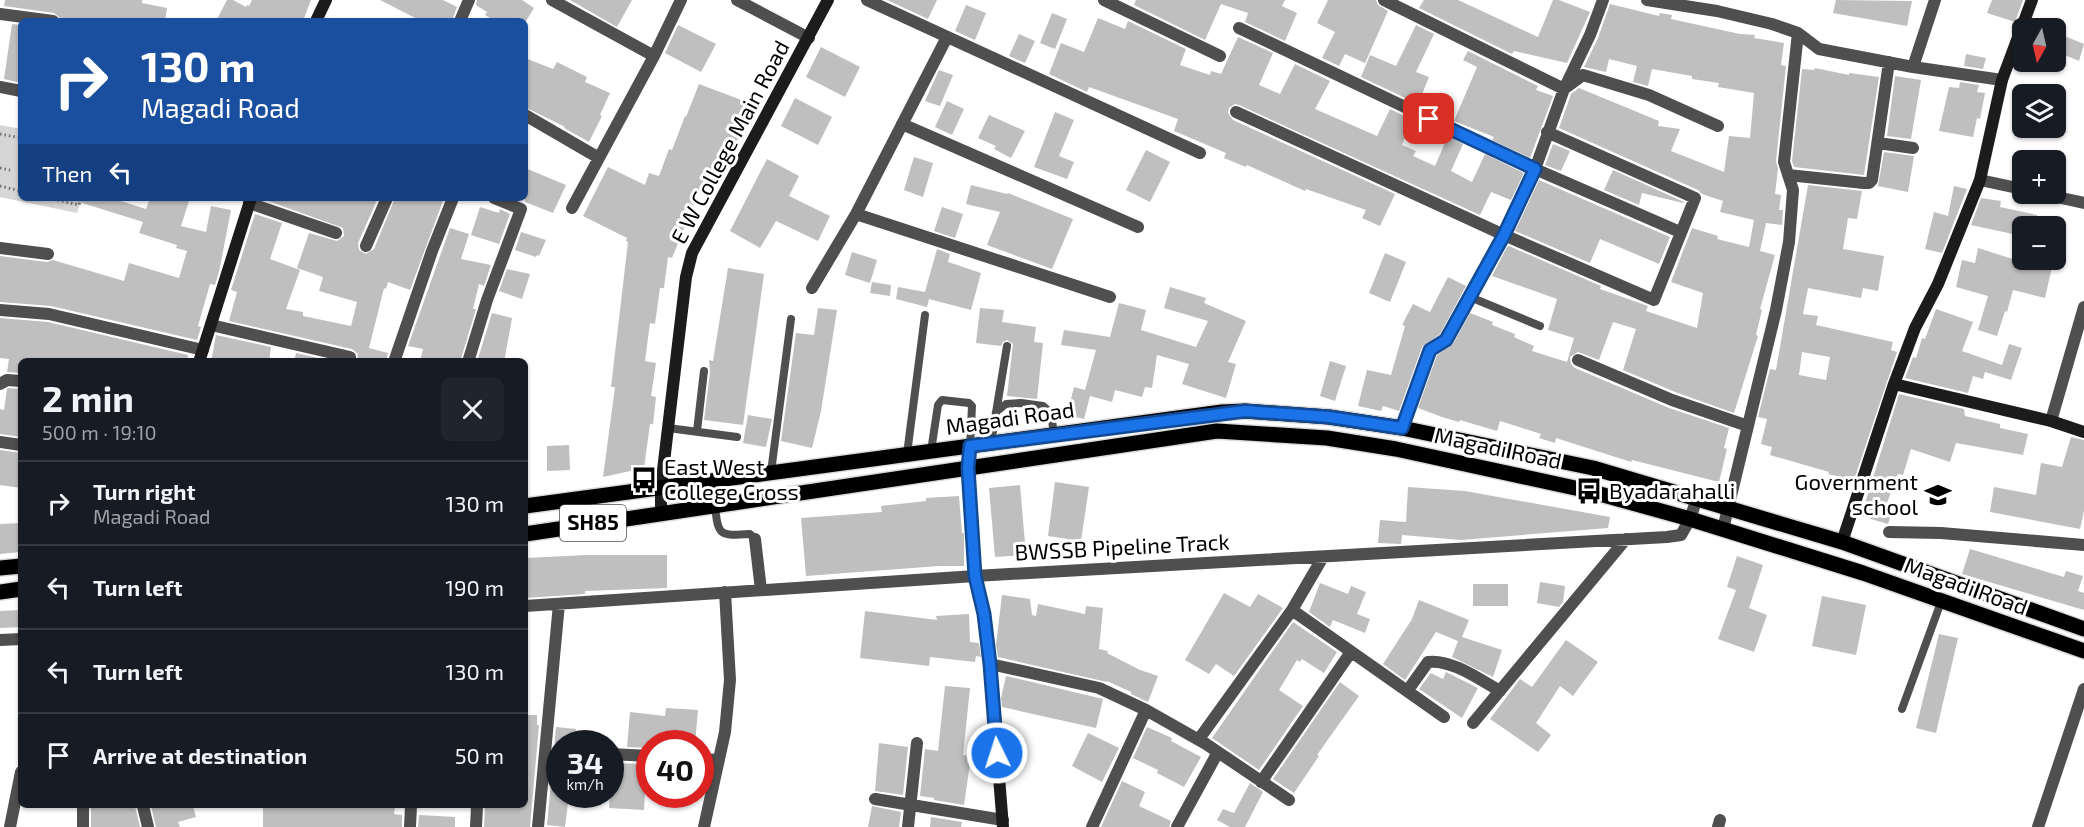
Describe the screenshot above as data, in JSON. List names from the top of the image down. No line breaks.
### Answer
{"streets":{"main road":["Magadi Road","SH85"],"street":["E W College Main Road","BWSSB Pipeline Track"]},"crossings":[["E W College Main Road","Magadi Road"],["Magadi Road","BWSSB Pipeline Track"]],"places":{"bus stop":["East West College Cross","Byadarahalli"],"school or university":["Government school"]},"north":"bottom","page":{"map_buttons":["+","−"],"turn":["130 m","Magadi Road"],"then":"Then","heading":["2 min","500 m · 19:10"],"list":[{"name":"Turn right","note":"Magadi Road","value":"130 m"},{"name":"Turn left","value":"190 m"},{"name":"Turn left","value":"130 m"},{"name":"Arrive at destination","value":"50 m"}],"speed":"34 km/h","limit":"40"}}
